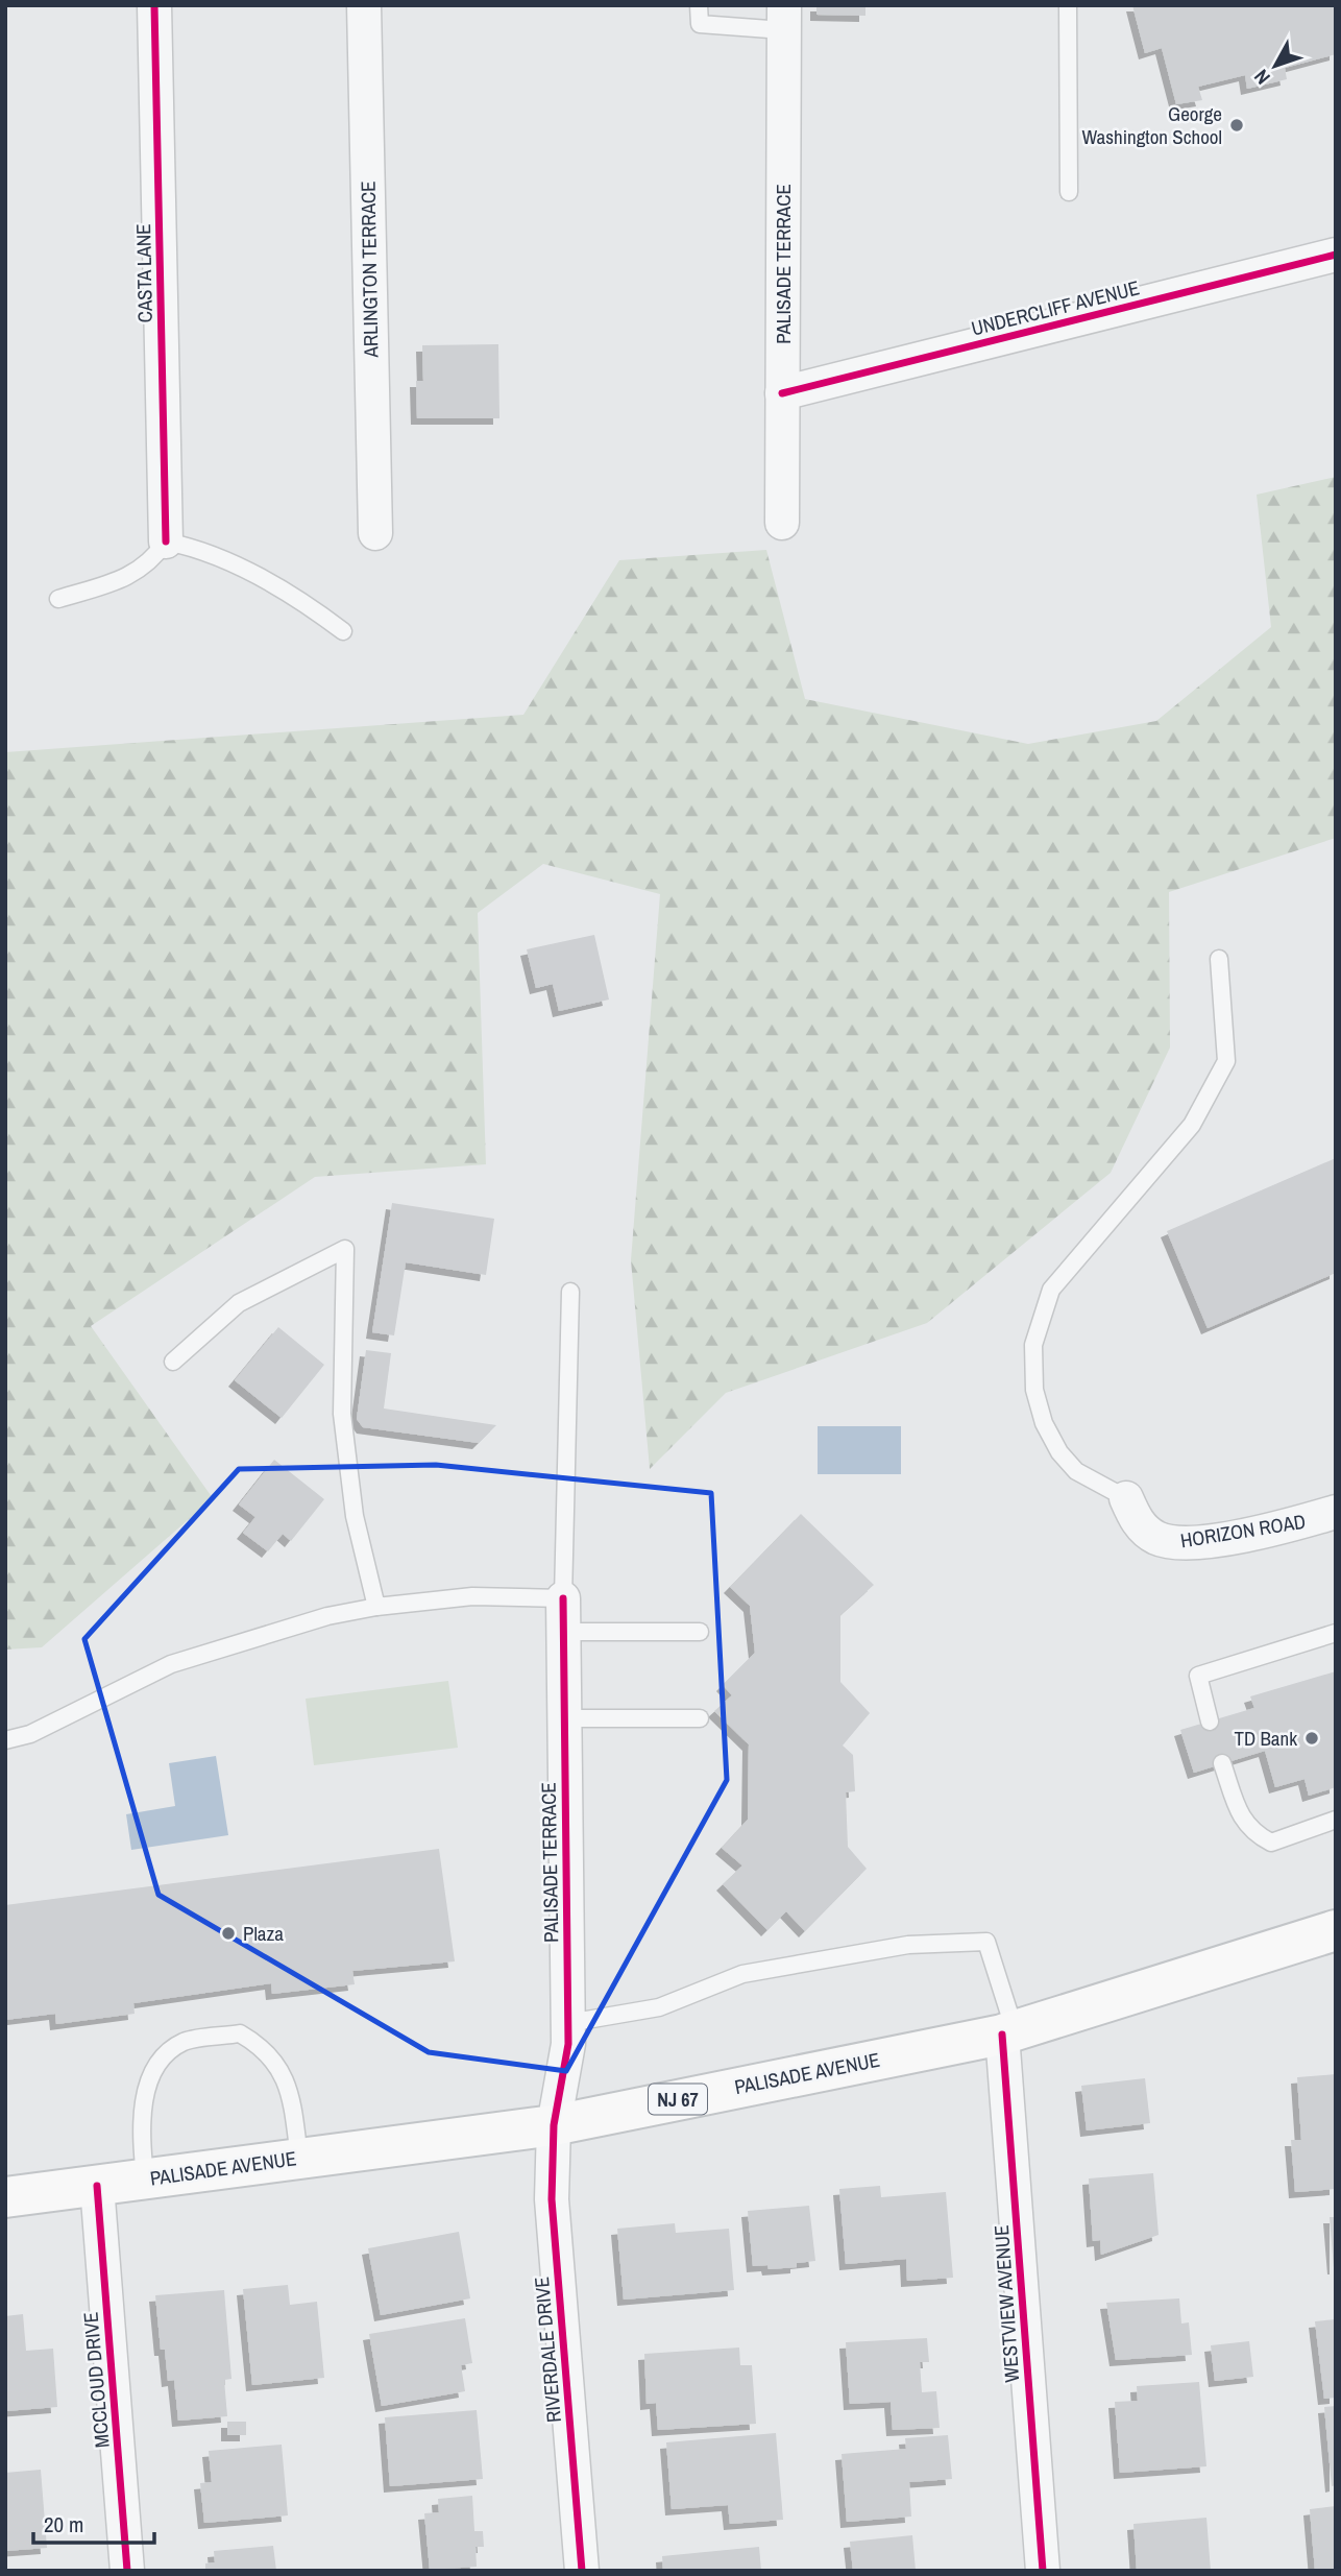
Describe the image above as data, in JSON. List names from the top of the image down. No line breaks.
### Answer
{"streets":{"main road":["PALISADE AVENUE","NJ 67"],"street":["PALISADE TERRACE","ARLINGTON TERRACE","CASTA LANE","UNDERCLIFF AVENUE","HORIZON ROAD","WESTVIEW AVENUE","RIVERDALE DRIVE","MCCLOUD DRIVE"]},"crossings":[["PALISADE TERRACE","UNDERCLIFF AVENUE"],["PALISADE TERRACE","PALISADE AVENUE"],["PALISADE TERRACE","RIVERDALE DRIVE"],["PALISADE AVENUE","WESTVIEW AVENUE"],["PALISADE AVENUE","RIVERDALE DRIVE"],["PALISADE AVENUE","MCCLOUD DRIVE"]],"places":["George Washington School","TD Bank","Plaza"],"scale_bar":"20 m","north":"bottom left"}
